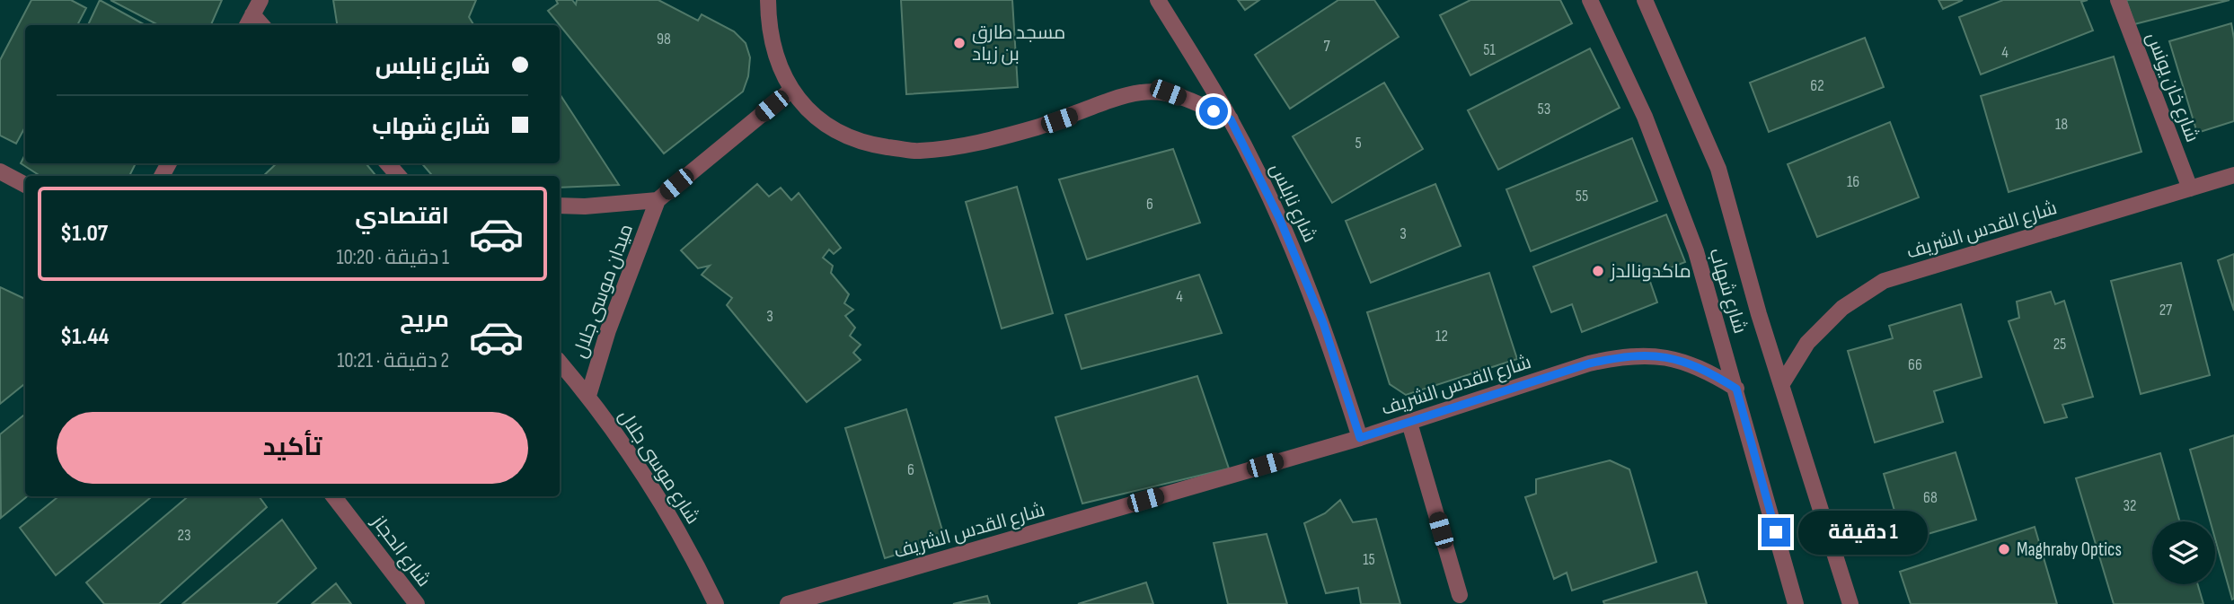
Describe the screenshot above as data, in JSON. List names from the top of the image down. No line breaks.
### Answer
{"streets":{"street":["شارع خان يونس","شارع نابلس","شارع القدس الشريف","ميدان موسى جلال","شارع شهاب","شارع موسى جلال","شارع الحجاز"]},"crossings":[["شارع خان يونس","شارع القدس الشريف"],["شارع نابلس","شارع القدس الشريف"],["شارع القدس الشريف","شارع شهاب"],["ميدان موسى جلال","شارع موسى جلال"]],"places":["مسجد طارق بن زياد","ماكدونالدز","Maghraby Optics"],"house_numbers":["98","7","51","4","62","53","18","5","16","55","6","3","4","27","3","12","25","66","6","68","32","23","15"],"page":{"banner":["شارع نابلس","شارع شهاب"],"list":[{"name":"اقتصادي","note":"1 دقيقة · 10:20","value":"$1.07"},{"name":"مريح","note":"2 دقيقة · 10:21","value":"$1.44"}],"buttons":"تأكيد","bubble":"1 دقيقة"}}
